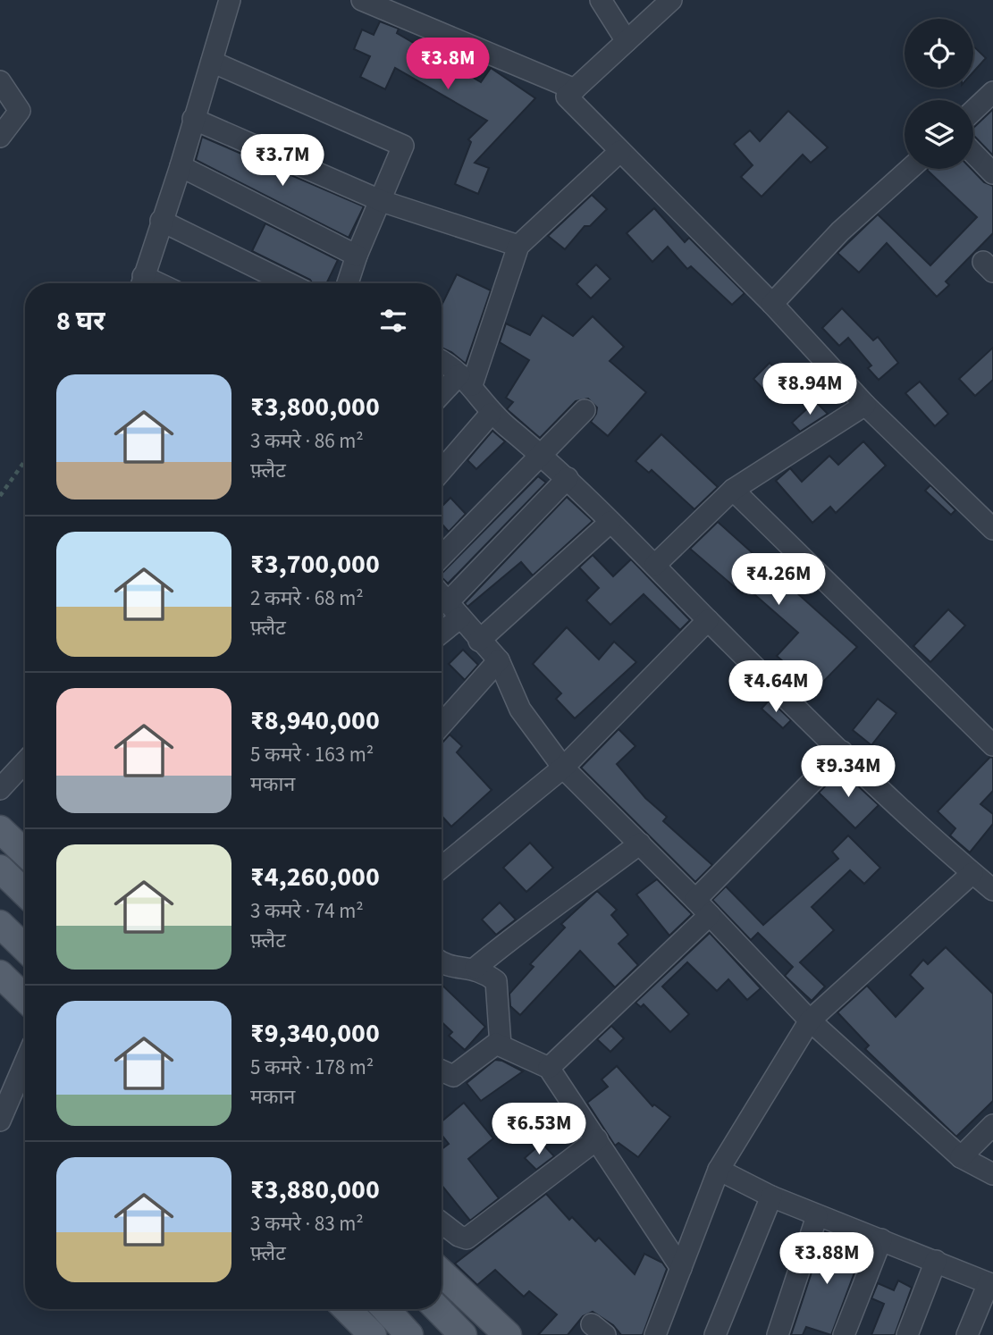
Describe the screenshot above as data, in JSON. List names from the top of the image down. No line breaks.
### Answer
{"page":{"price":["₹3.8M","₹3.7M","₹8.94M","₹4.26M","₹4.64M","₹9.34M","₹6.53M","₹3.88M"],"heading":"8 घर","list":[{"name":"₹3,800,000","note":"3 कमरे · 86 m² · फ़्लैट"},{"name":"₹3,700,000","note":"2 कमरे · 68 m² · फ़्लैट"},{"name":"₹8,940,000","note":"5 कमरे · 163 m² · मकान"},{"name":"₹4,260,000","note":"3 कमरे · 74 m² · फ़्लैट"},{"name":"₹9,340,000","note":"5 कमरे · 178 m² · मकान"},{"name":"₹3,880,000","note":"3 कमरे · 83 m² · फ़्लैट"}]}}
